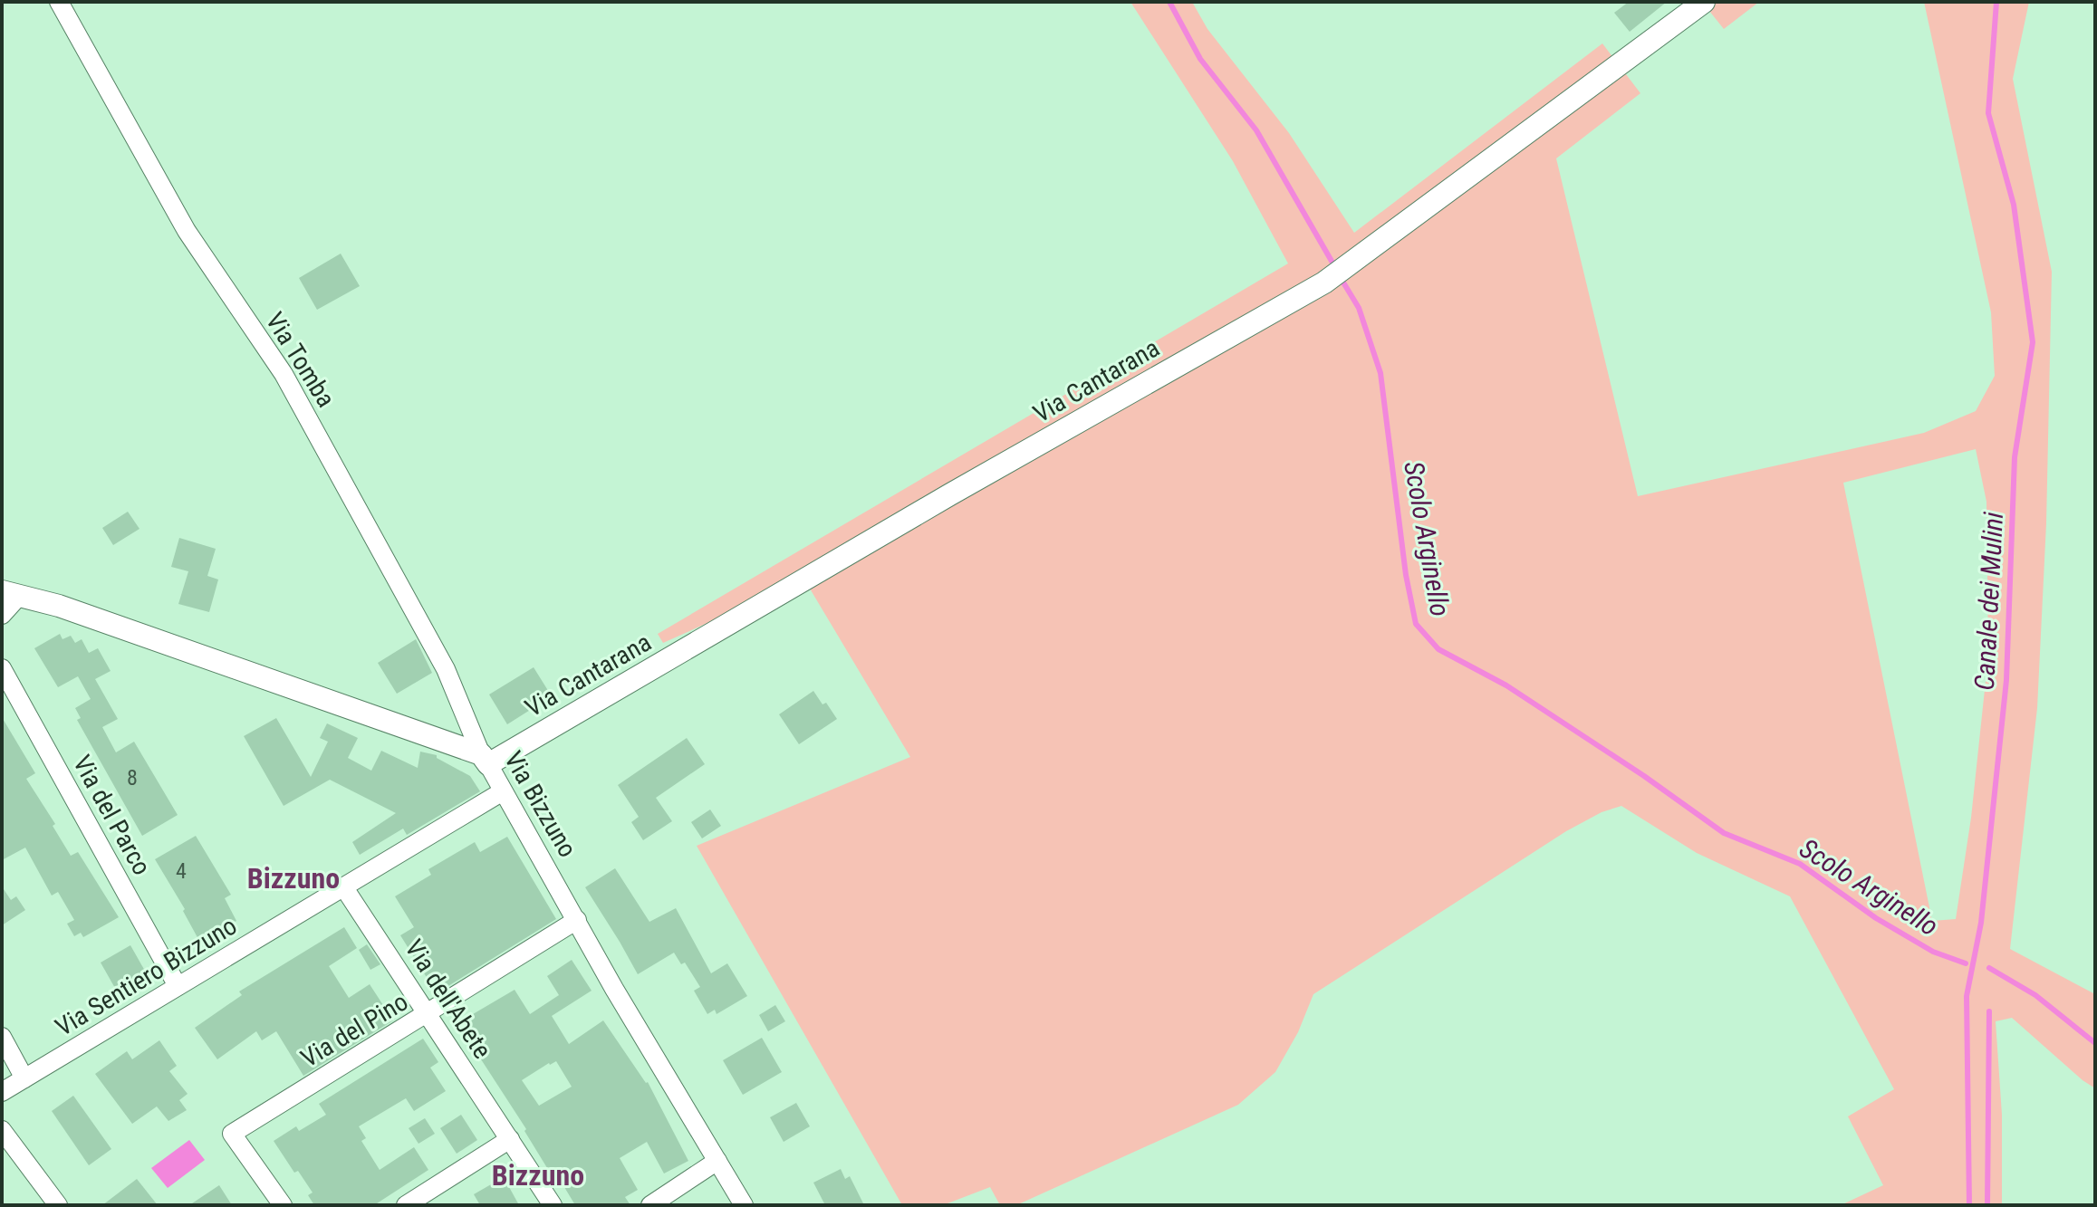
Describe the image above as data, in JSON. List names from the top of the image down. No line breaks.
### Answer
{"streets":{"street":["Via Tomba","Via Cantarana","Via Bizzuno","Via del Parco","Via Sentiero Bizzuno","Via dell'Abete","Via del Pino"]},"crossings":[["Via Tomba","Via Cantarana"],["Via Tomba","Via Bizzuno"],["Via Cantarana","Via Bizzuno"],["Via Bizzuno","Via Sentiero Bizzuno"],["Via Bizzuno","Via del Pino"],["Via del Parco","Via Sentiero Bizzuno"],["Via Sentiero Bizzuno","Via dell'Abete"],["Via dell'Abete","Via del Pino"]],"districts":["Bizzuno","Bizzuno"],"water":["Scolo Arginello","Canale dei Mulini"],"house_numbers":["8","4"]}
